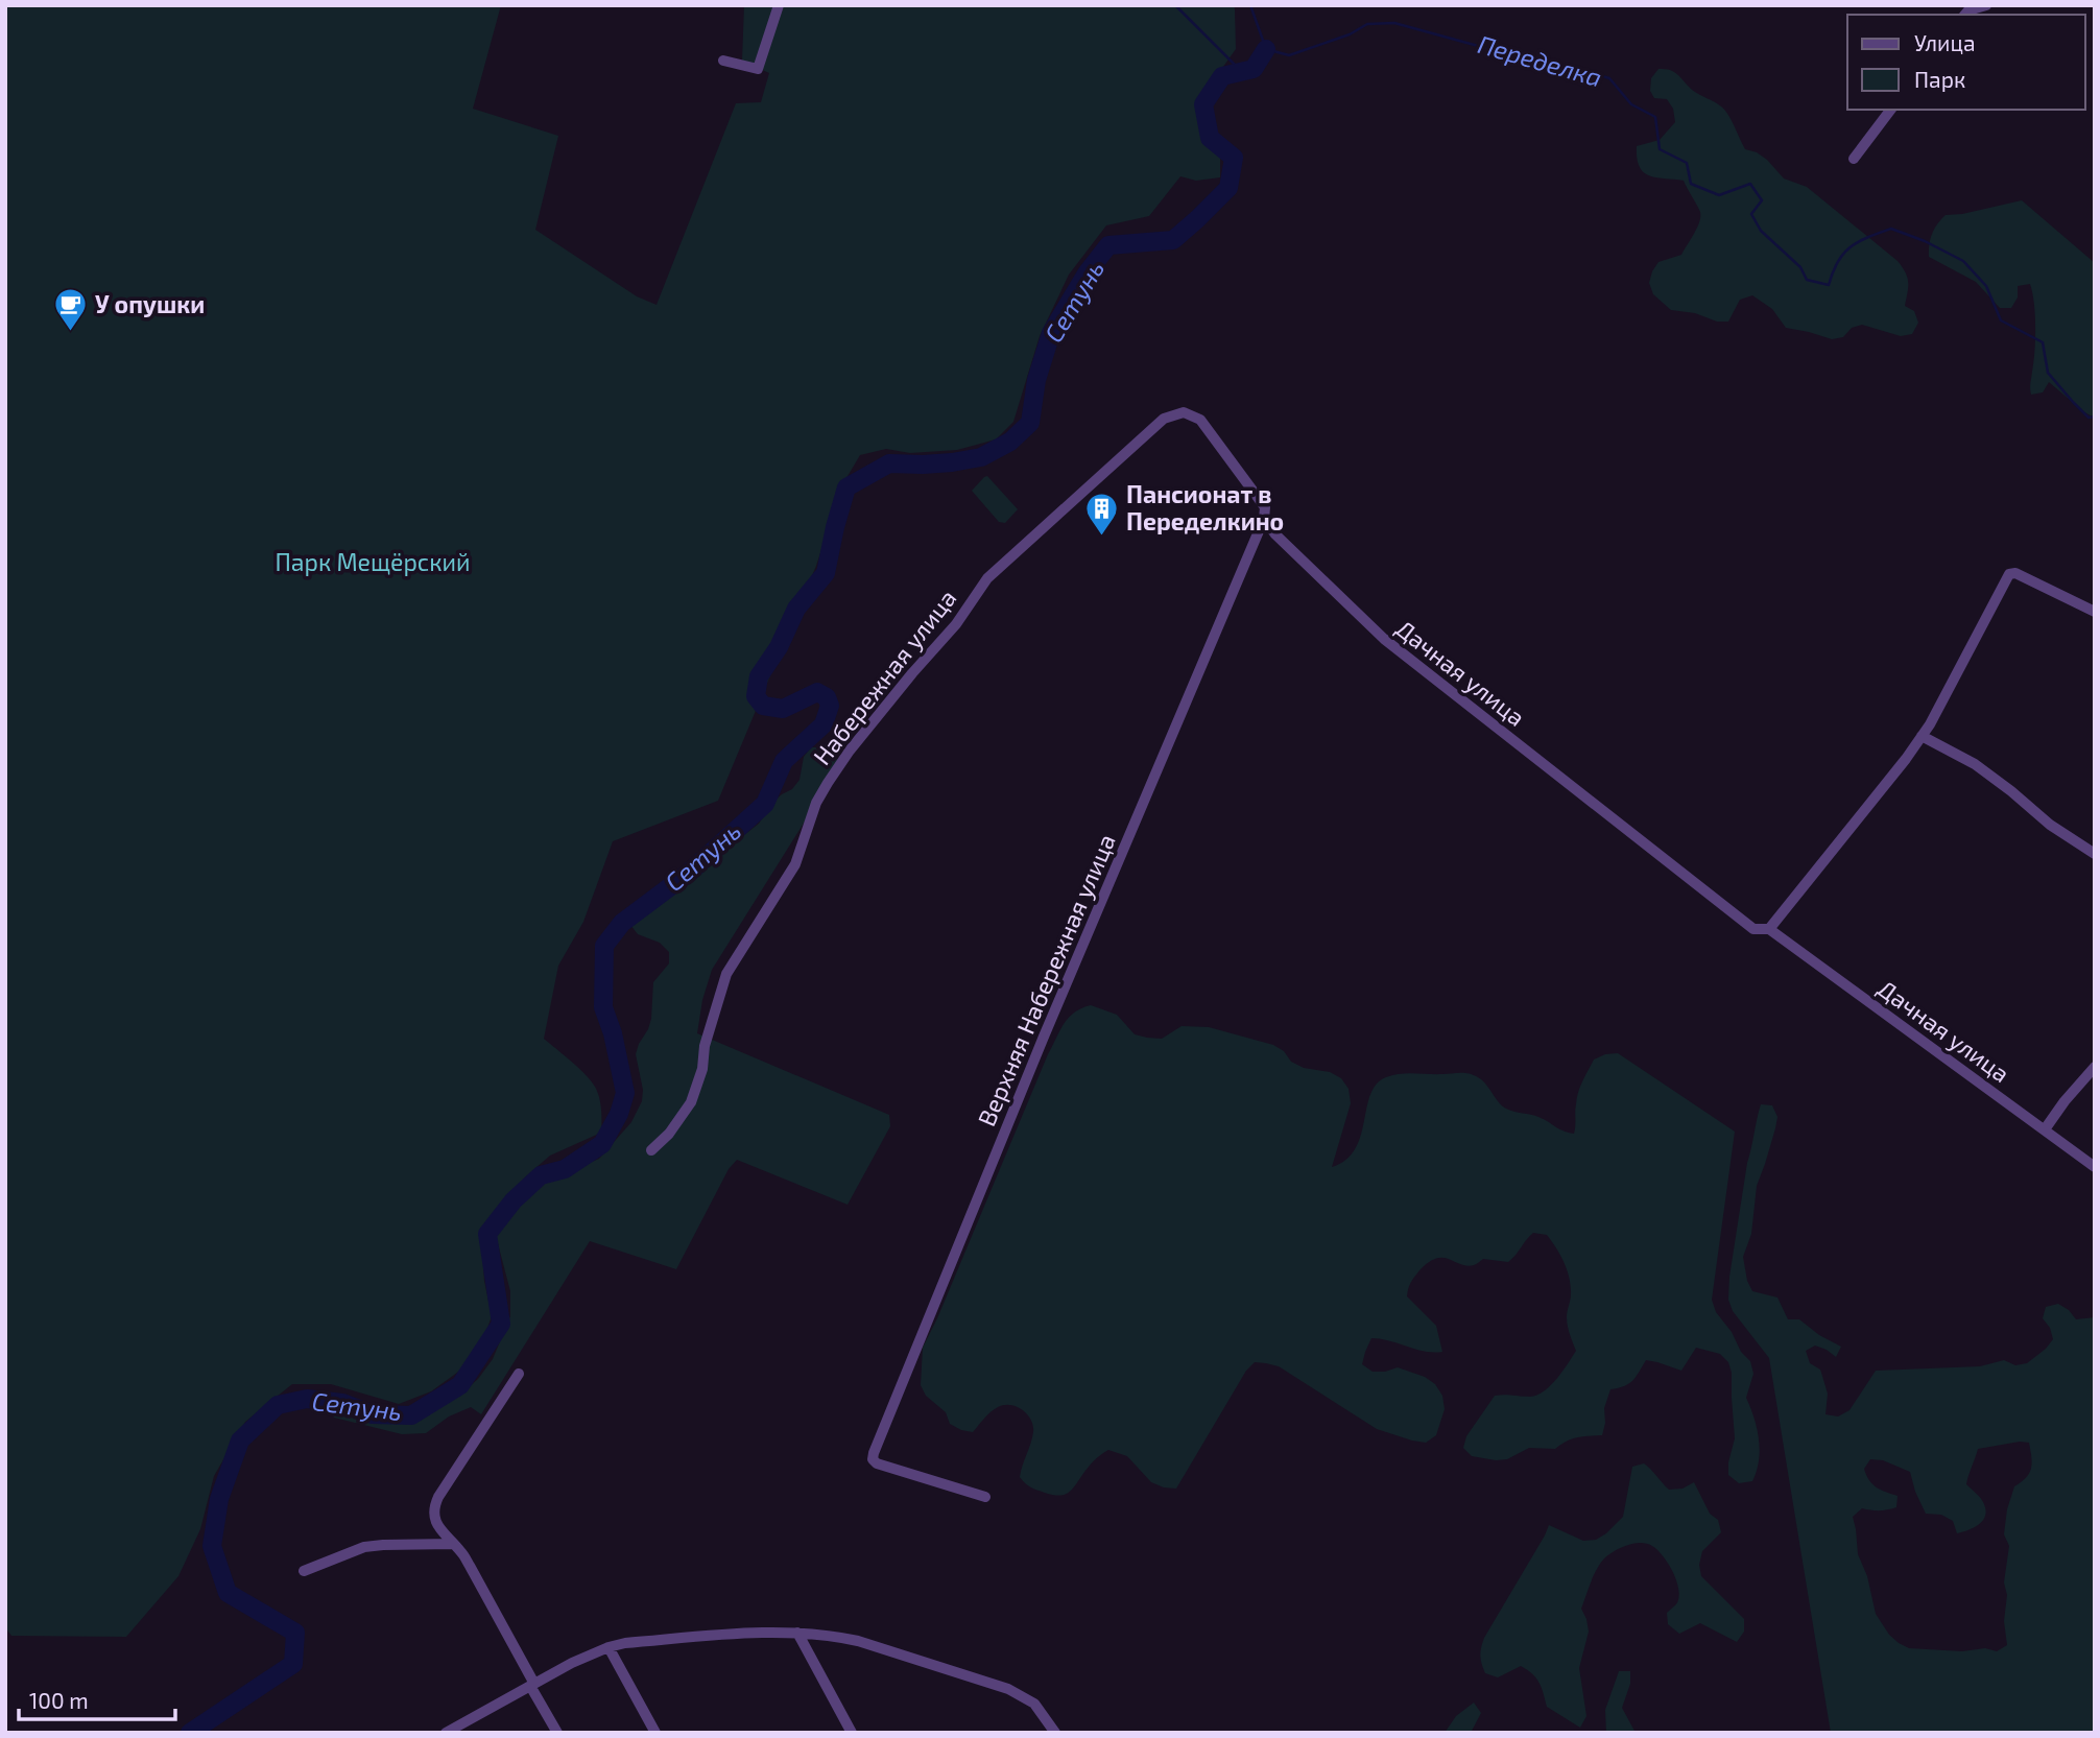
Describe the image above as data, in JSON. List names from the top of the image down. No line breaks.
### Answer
{"streets":{"street":["Дачная улица","Набережная улица","Верхняя Набережная улица"]},"crossings":[["Дачная улица","Набережная улица"],["Дачная улица","Верхняя Набережная улица"]],"water":["Переделка","Сетунь"],"parks":["Парк Мещёрский"],"places":{"cafe":["У опушки"],"building":["Пансионат в Переделкино"]},"legend":["Улица","Парк"],"scale_bar":"100 m"}
